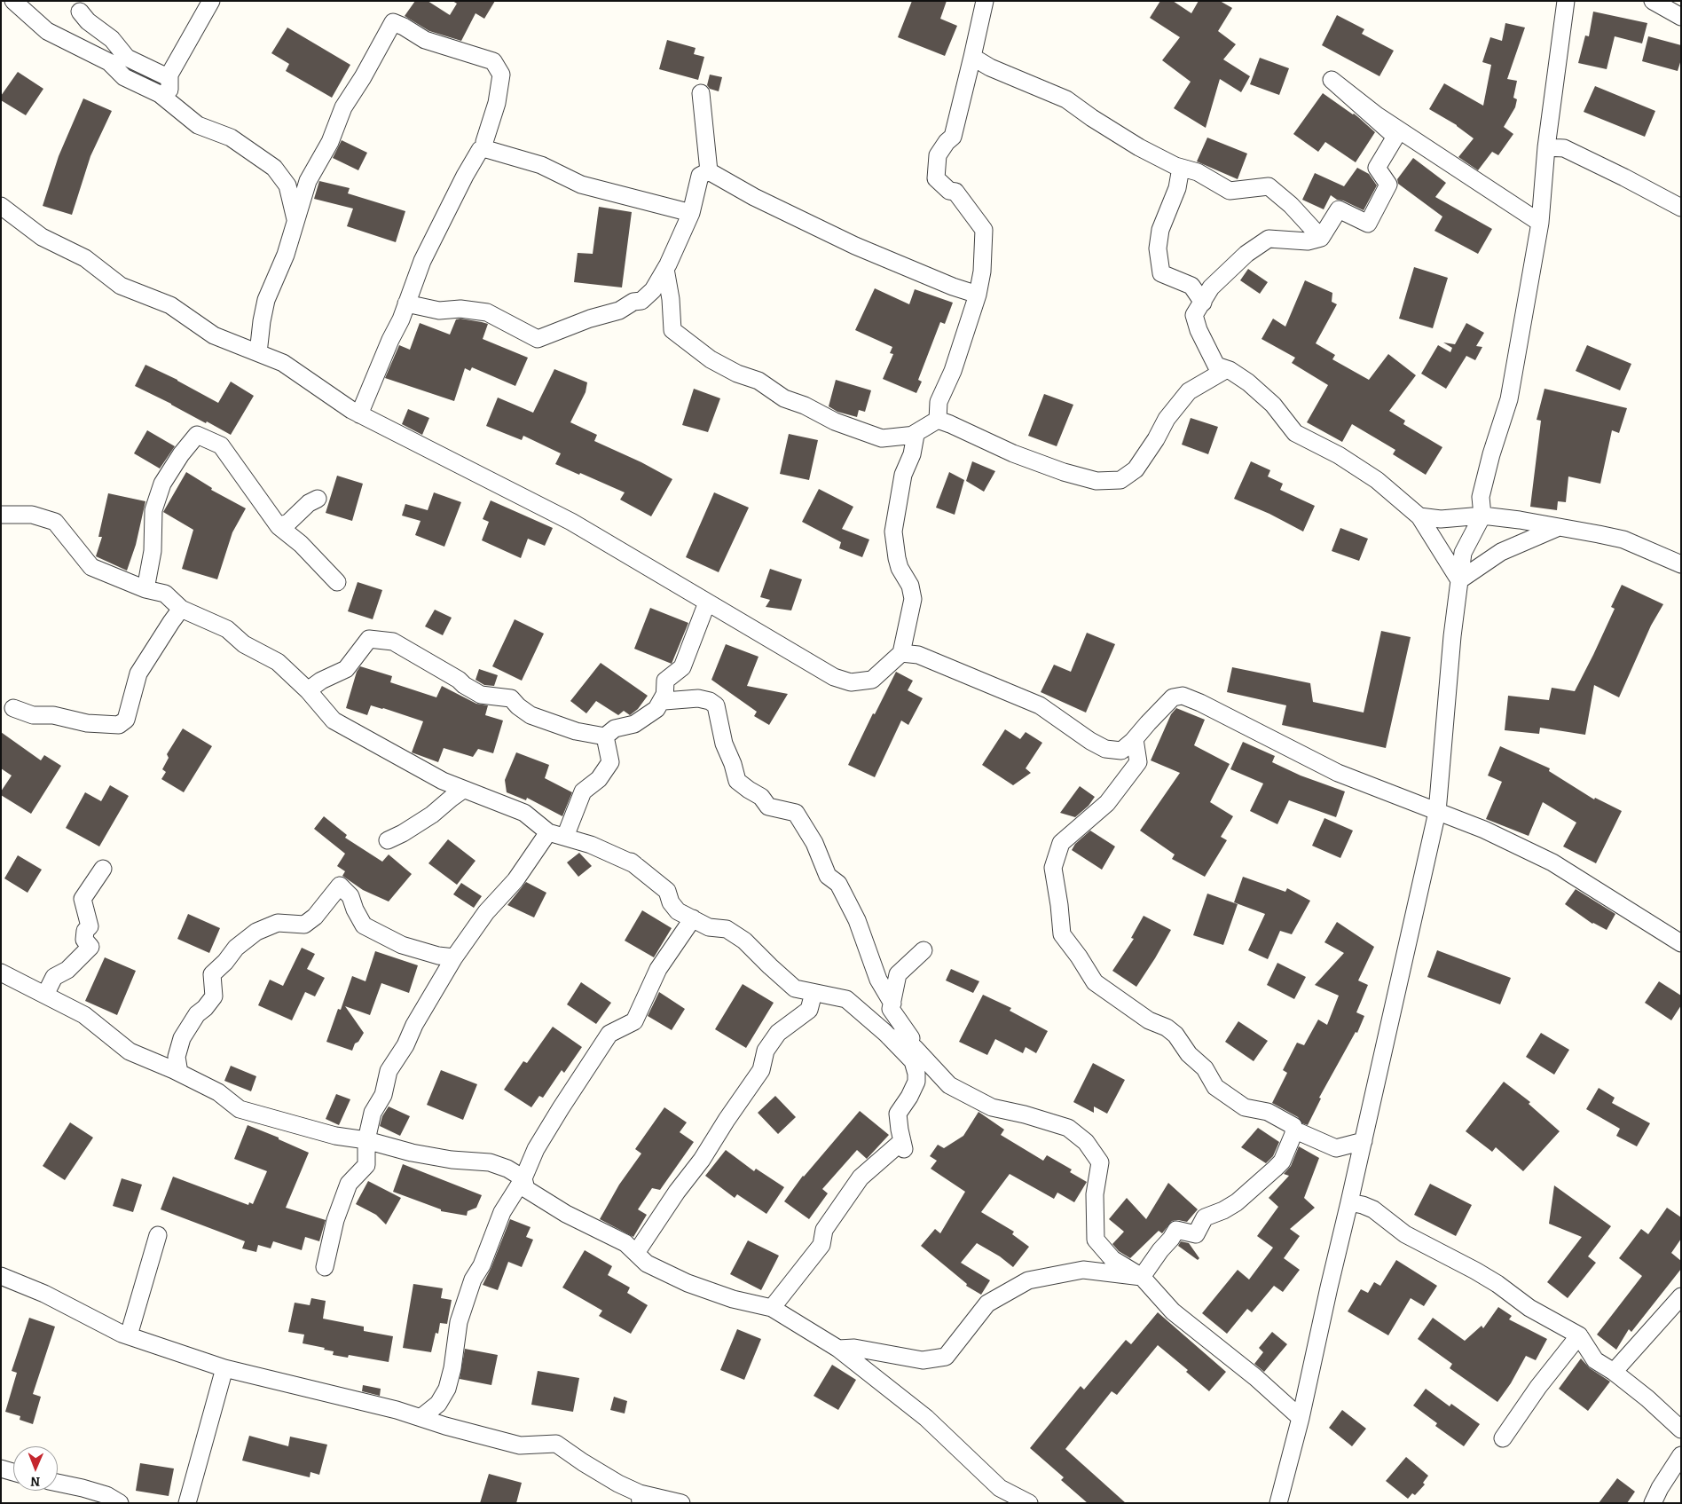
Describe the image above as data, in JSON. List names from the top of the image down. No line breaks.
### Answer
{"north":"bottom"}
